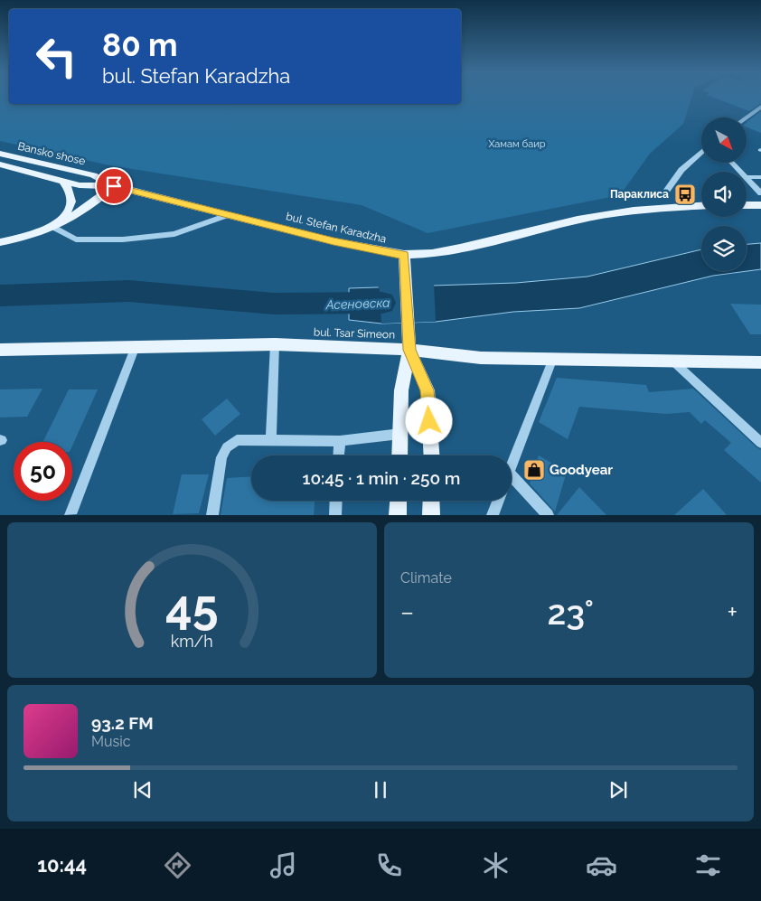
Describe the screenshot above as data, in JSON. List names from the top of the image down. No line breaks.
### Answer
{"streets":{"main road":["Bansko shose","bul. Stefan Karadzha","bul. Tsar Simeon"]},"crossings":[["Bansko shose","bul. Stefan Karadzha"]],"water":["Асеновска"],"parks":["Хамам баир"],"places":{"bus stop":["Параклиса"],"shop":["Goodyear"]},"north":"bottom right","page":{"turn":["80 m","bul. Stefan Karadzha"],"limit":"50","trip":"10:45 · 1 min · 250 m","tile":"Climate","heat":["−","23°","+"],"song":["93.2 FM","Music"],"tabs":"10:44","gauge":["45","km/h"]}}
